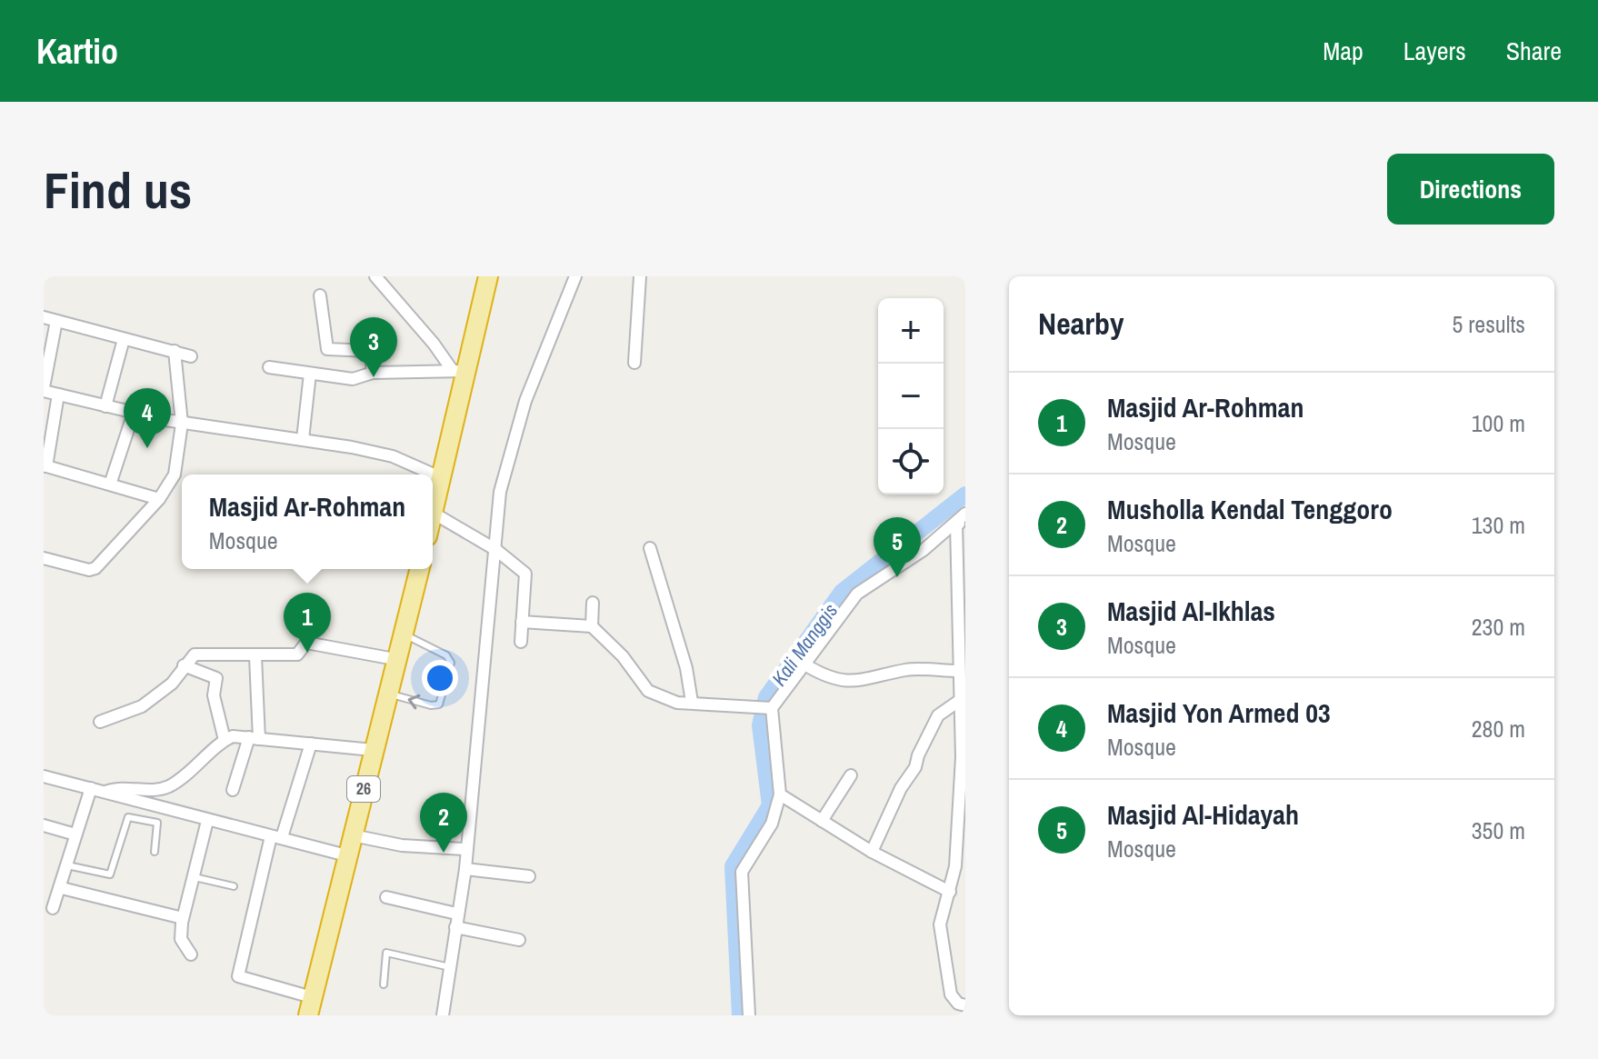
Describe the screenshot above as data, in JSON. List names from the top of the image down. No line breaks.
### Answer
{"streets":{"highway":["26"]},"water":["Kali Manggis"],"page":{"header":"Kartio","nav":["Map","Layers","Share"],"buttons":"Directions","title":"Find us","heading":["Nearby","5 results"],"map_buttons":["+","−"],"pins":["3","4","5","1","2"],"list":[{"mark":"1","name":"Masjid Ar-Rohman","note":"Mosque","value":"100 m"},{"mark":"2","name":"Musholla Kendal Tenggoro","note":"Mosque","value":"130 m"},{"mark":"3","name":"Masjid Al-Ikhlas","note":"Mosque","value":"230 m"},{"mark":"4","name":"Masjid Yon Armed 03","note":"Mosque","value":"280 m"},{"mark":"5","name":"Masjid Al-Hidayah","note":"Mosque","value":"350 m"}],"popup":["Masjid Ar-Rohman","Mosque"]}}
